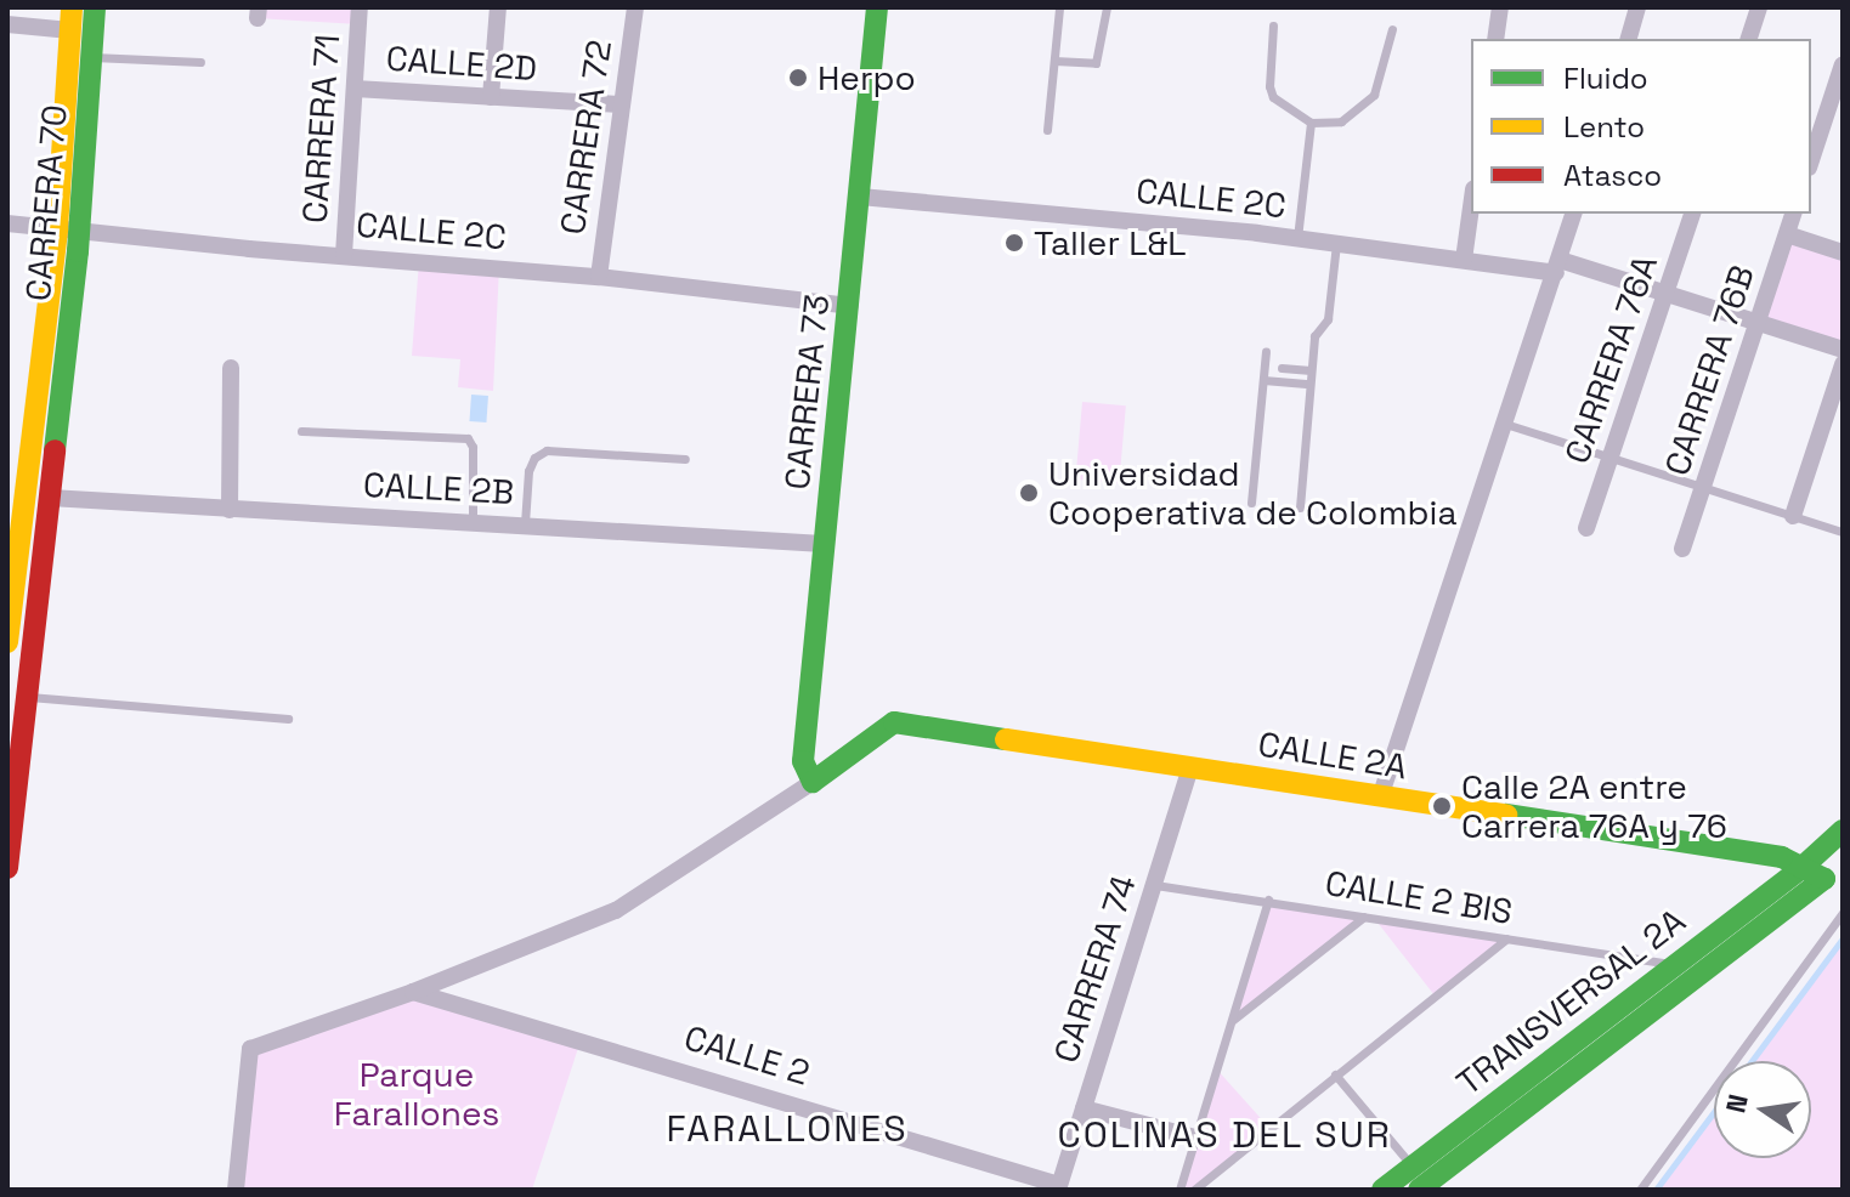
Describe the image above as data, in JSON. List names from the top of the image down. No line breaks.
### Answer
{"streets":{"street":["CALLE 2D","CARRERA 71","CARRERA 72","CALLE 2C","CARRERA 70","CARRERA 76A","CARRERA 76B","CARRERA 73","CALLE 2B","CALLE 2A","CARRERA 74","TRANSVERSAL 2A","CALLE 2"],"lane":["CALLE 2 BIS"]},"crossings":[["CALLE 2D","CARRERA 71"],["CALLE 2D","CARRERA 72"],["CARRERA 71","CALLE 2C"],["CARRERA 72","CALLE 2C"],["CALLE 2C","CARRERA 70"],["CALLE 2C","CARRERA 76A"],["CALLE 2C","CARRERA 76B"],["CALLE 2C","CARRERA 73"],["CARRERA 70","CALLE 2B"],["CARRERA 73","CALLE 2B"],["CARRERA 73","CALLE 2A"],["CALLE 2A","CARRERA 74"],["CALLE 2A","TRANSVERSAL 2A"],["CALLE 2 BIS","CARRERA 74"],["CALLE 2 BIS","TRANSVERSAL 2A"],["CARRERA 74","CALLE 2"]],"districts":["FARALLONES","COLINAS DEL SUR"],"parks":["Parque Farallones"],"places":["Herpo","Taller L&L","Universidad Cooperativa de Colombia","Calle 2A entre Carrera 76A y 76"],"legend":["Fluido","Lento","Atasco"],"north":"left"}
